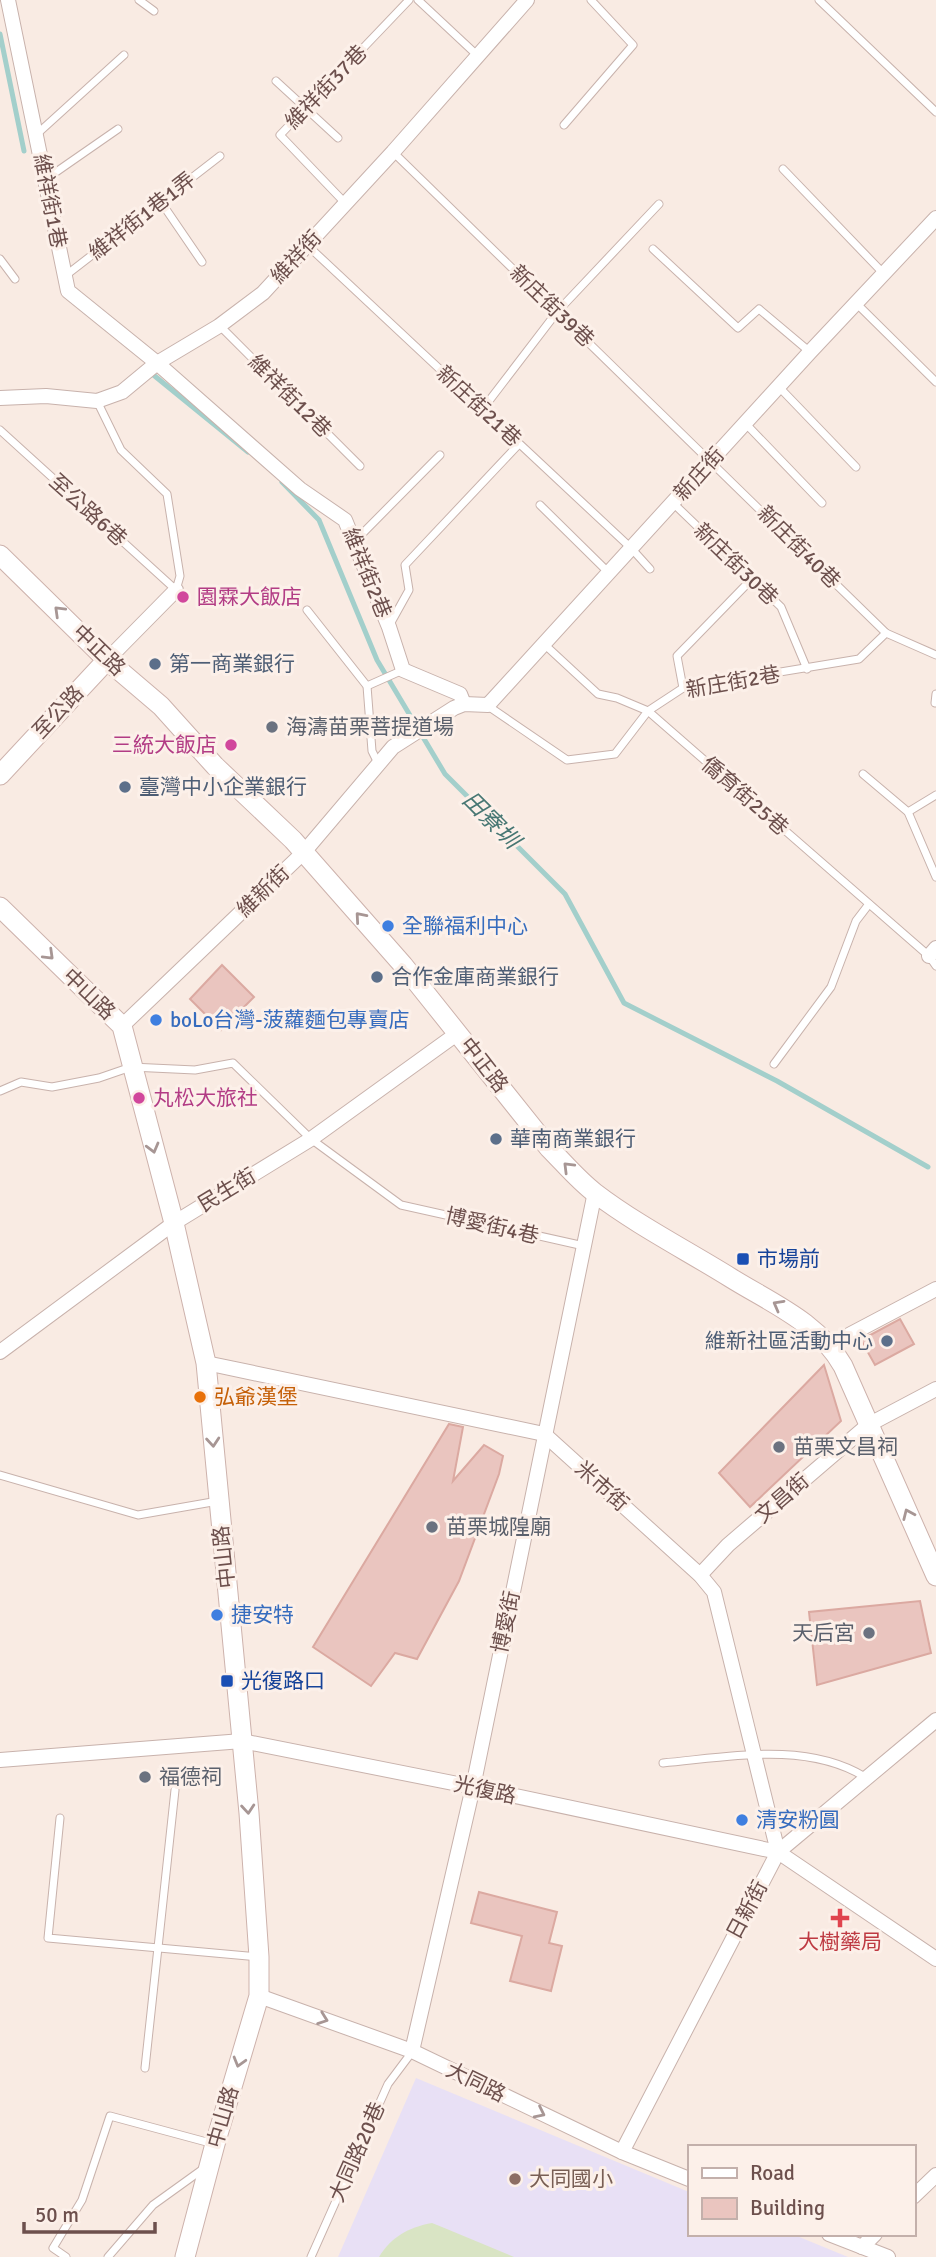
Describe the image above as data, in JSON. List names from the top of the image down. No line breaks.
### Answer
{"streets":{"street":["維祥街1巷","維祥街","新庄街","維祥街2巷","中正路","至公路","維新街","中山路","民生街","米市街","文昌街","博愛街","光復路","日新街","大同路"],"lane":["維祥街37巷","維祥街1巷1弄","新庄街39巷","維祥街12巷","新庄街21巷","至公路6巷","新庄街40巷","新庄街30巷","新庄街2巷","僑育街25巷","博愛街4巷","大同路20巷"]},"crossings":[["維祥街37巷","維祥街"],["維祥街1巷","維祥街1巷1弄"],["維祥街1巷","維祥街"],["維祥街1巷","維祥街2巷"],["維祥街","新庄街39巷"],["維祥街","維祥街12巷"],["維祥街","新庄街21巷"],["維祥街","維祥街2巷"],["新庄街39巷","新庄街"],["新庄街39巷","新庄街40巷"],["新庄街21巷","新庄街"],["新庄街","新庄街40巷"],["新庄街","新庄街30巷"],["新庄街","新庄街2巷"],["新庄街","僑育街25巷"],["至公路6巷","至公路"],["新庄街40巷","新庄街2巷"],["新庄街30巷","新庄街2巷"],["中正路","至公路"],["中正路","維新街"],["中正路","民生街"],["中正路","文昌街"],["中正路","博愛街"],["新庄街2巷","僑育街25巷"],["維新街","中山路"],["中山路","民生街"],["中山路","光復路"],["中山路","大同路"],["民生街","博愛街4巷"],["博愛街4巷","博愛街"],["米市街","文昌街"],["米市街","博愛街"],["米市街","光復路"],["米市街","日新街"],["博愛街","光復路"],["博愛街","大同路"],["博愛街","大同路20巷"],["光復路","日新街"],["日新街","大同路"],["大同路","大同路20巷"]],"one_way":["中正路","中山路","大同路"],"water":["田寮圳"],"places":{"other":["園霖大飯店","第一商業銀行","海濤苗栗菩提道場","三統大飯店","臺灣中小企業銀行","全聯福利中心","合作金庫商業銀行","boLo台灣-菠蘿麵包專賣店","丸松大旅社","華南商業銀行","維新社區活動中心","弘爺漢堡","苗栗文昌祠","苗栗城隍廟","捷安特","天后宮","福德祠","清安粉圓","大同國小"],"transit":["市場前","光復路口"],"health":["大樹藥局"]},"legend":["Road","Building"],"scale_bar":"50 m"}
